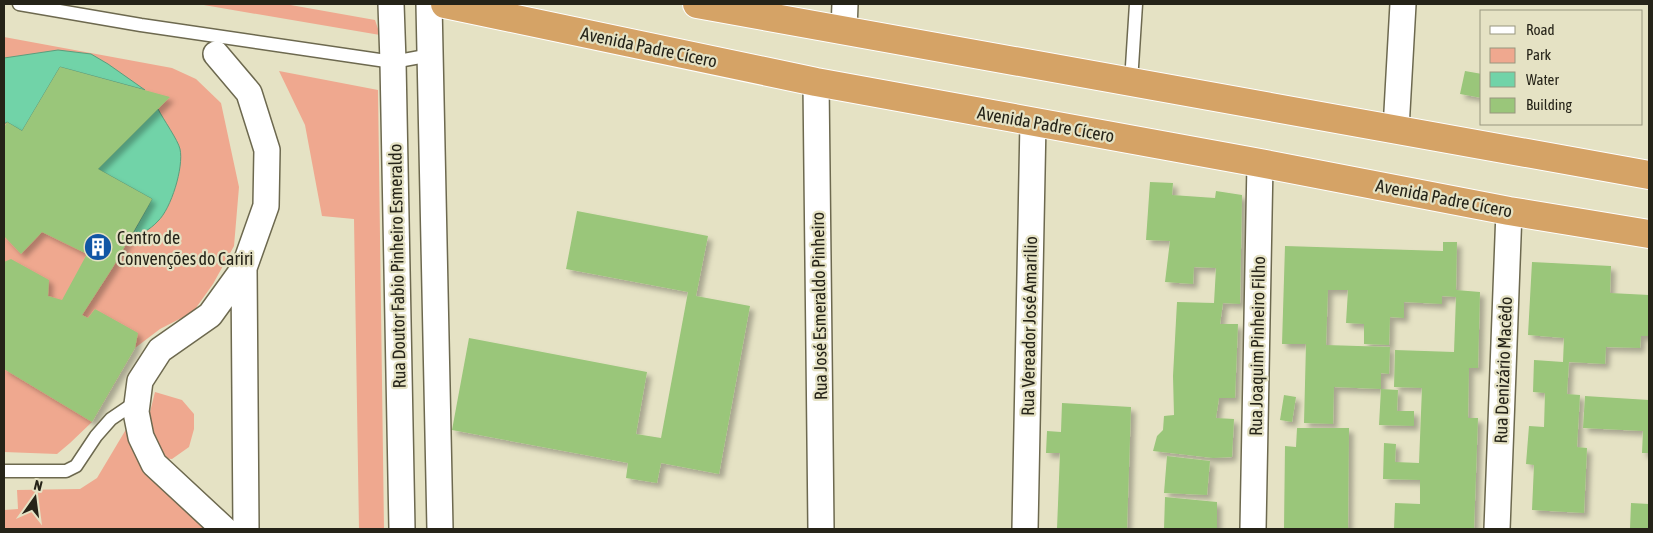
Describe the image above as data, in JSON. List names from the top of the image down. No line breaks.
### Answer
{"streets":{"highway":["Avenida Padre Cícero"],"street":["Rua Doutor Fabio Pinheiro Esmeraldo","Rua José Esmeraldo Pinheiro","Rua Vereador José Amarilio","Rua Joaquim Pinheiro Filho","Rua Denizário Macêdo"]},"crossings":[["Avenida Padre Cícero","Rua José Esmeraldo Pinheiro"],["Avenida Padre Cícero","Rua Vereador José Amarilio"],["Avenida Padre Cícero","Rua Joaquim Pinheiro Filho"],["Avenida Padre Cícero","Rua Denizário Macêdo"]],"places":{"building":["Centro de Convenções do Cariri"]},"legend":["Road","Park","Water","Building"],"north":"top"}
